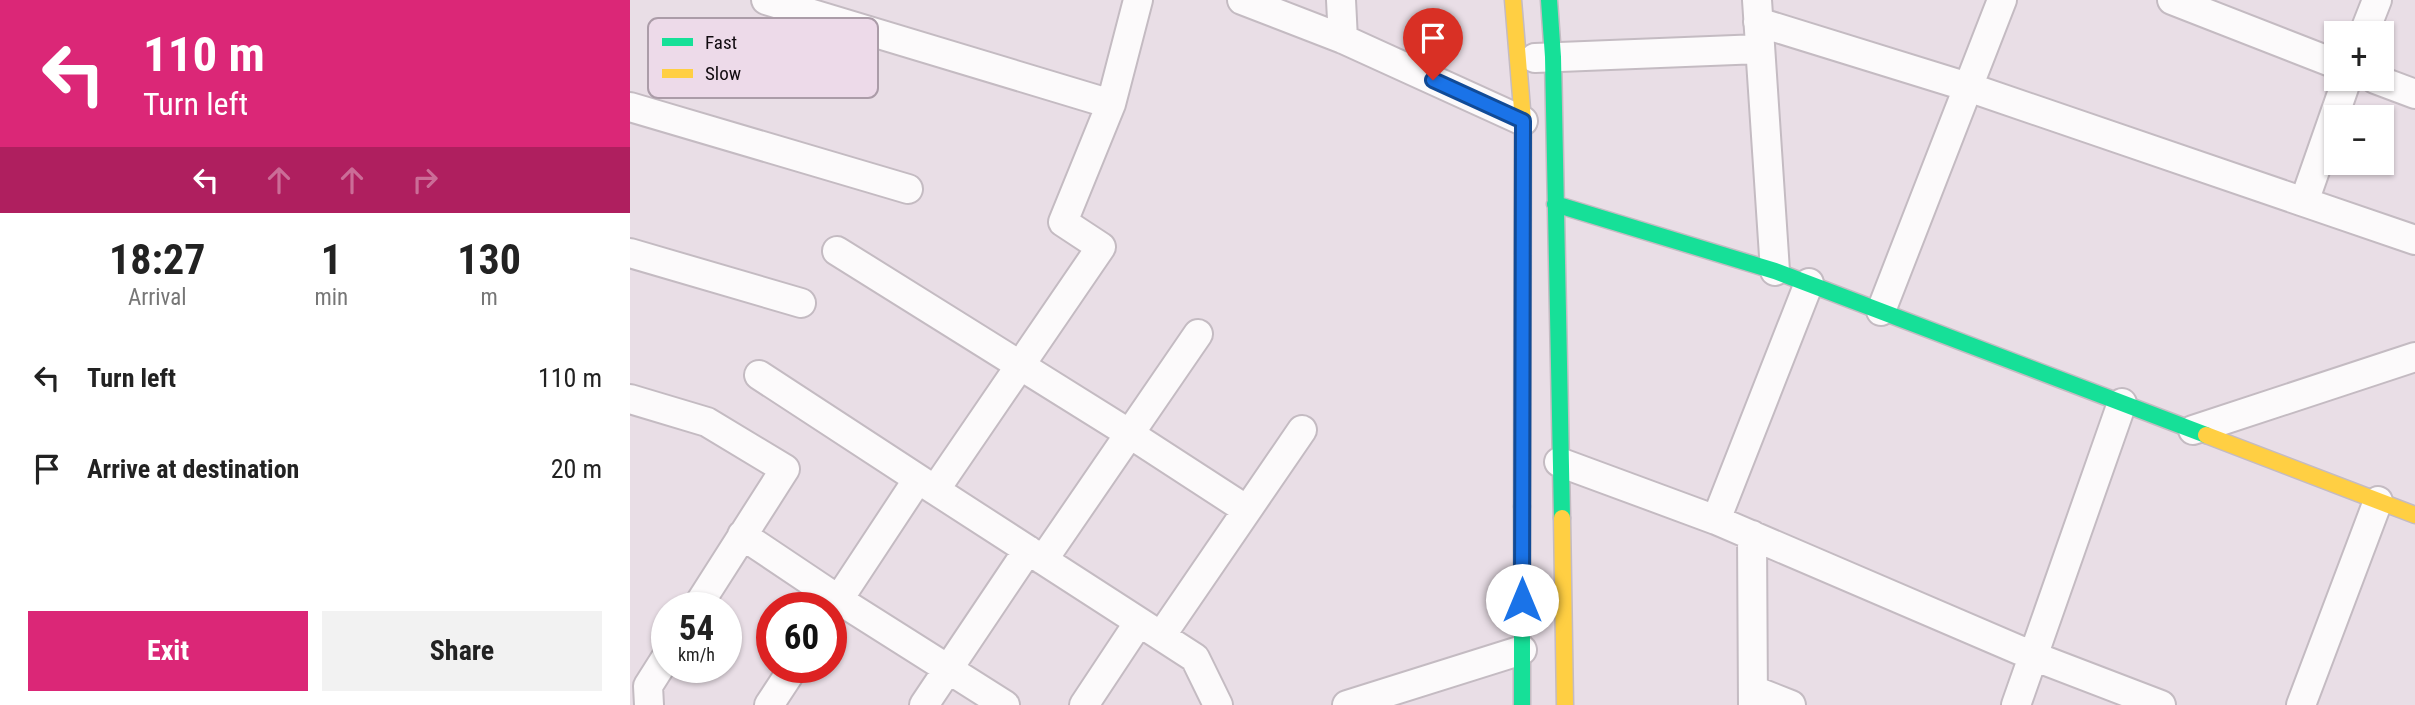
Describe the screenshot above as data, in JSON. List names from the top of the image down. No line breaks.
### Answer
{"legend":["Fast","Slow"],"page":{"turn":["110 m","Turn left"],"map_buttons":["+","−"],"eta":["18:27","Arrival","1","min","130","m"],"list":[{"name":"Turn left","value":"110 m"},{"name":"Arrive at destination","value":"20 m"}],"speed":"54 km/h","limit":"60","buttons":["Exit","Share"]}}
